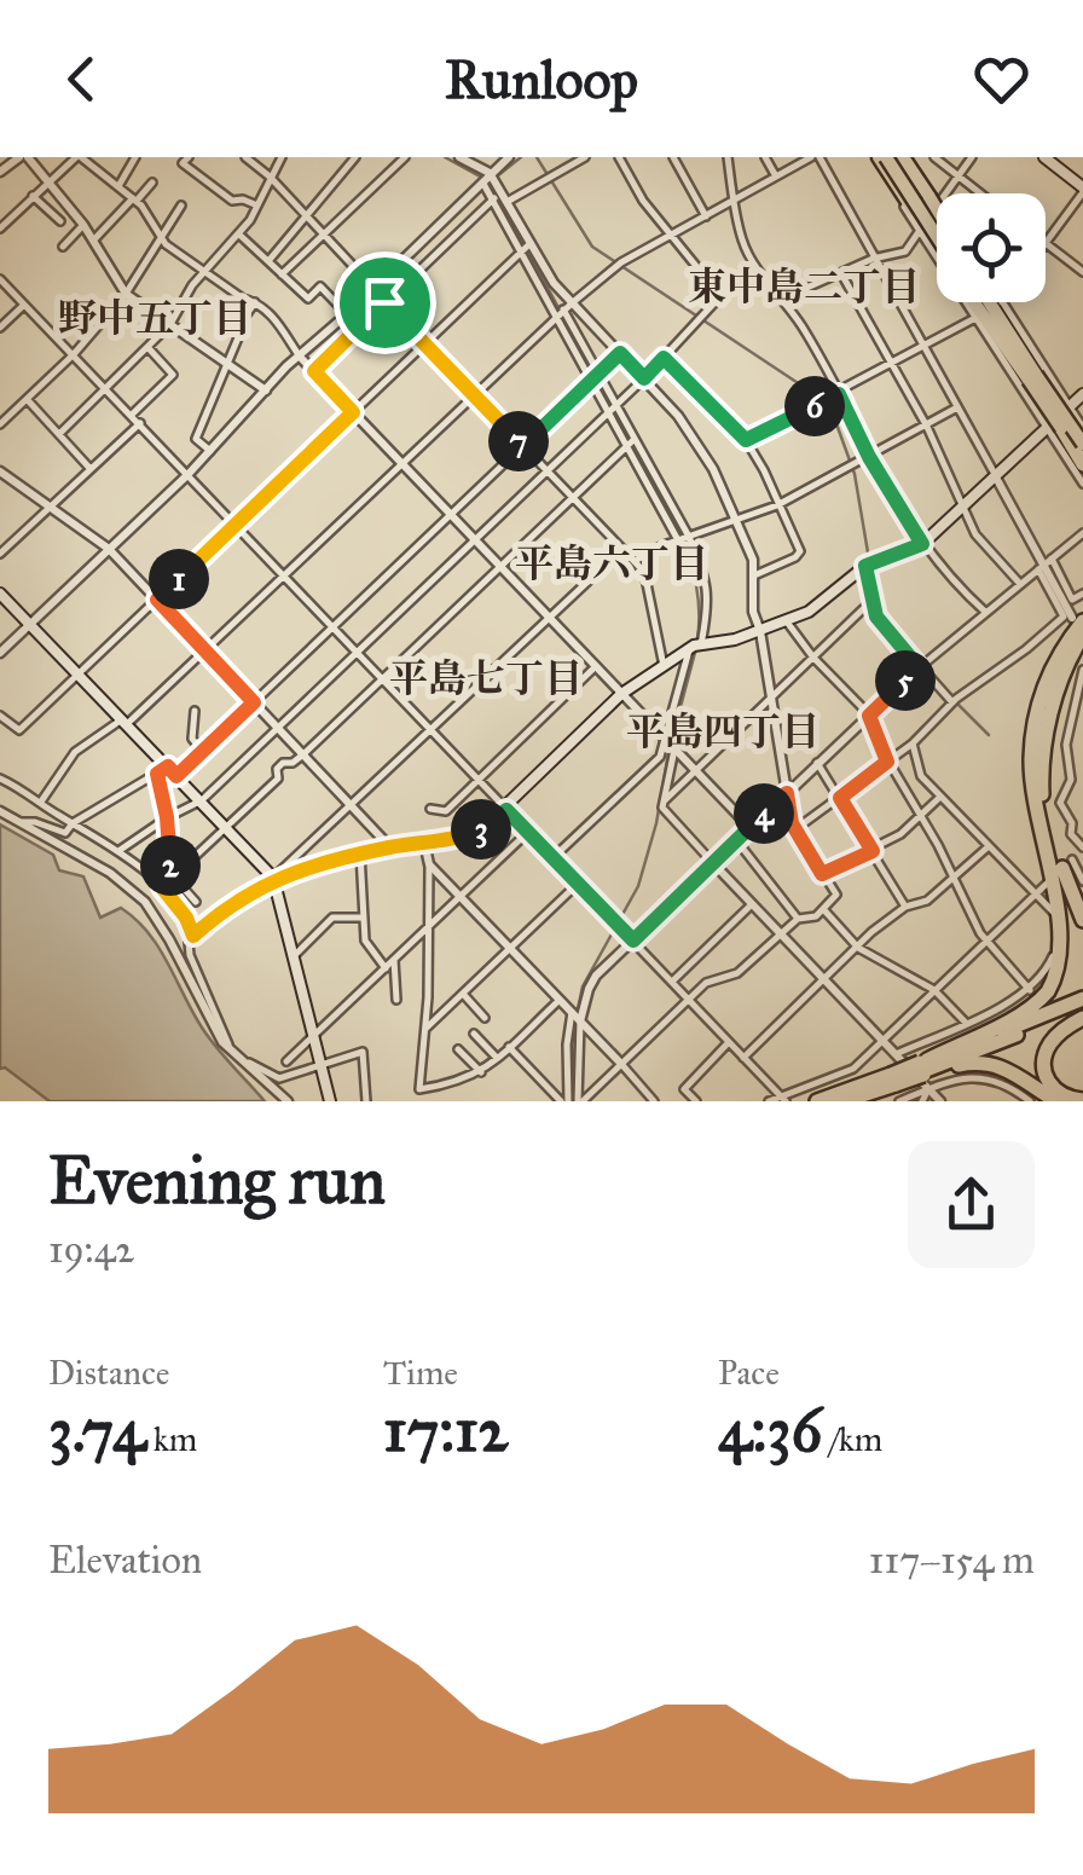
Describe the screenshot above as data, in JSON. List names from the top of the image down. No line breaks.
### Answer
{"districts":["東中島二丁目","野中五丁目","平島六丁目","平島七丁目","平島四丁目"],"page":{"header":"Runloop","pins":["6","7","1","5","4","3","2"],"heading":["Evening run","19:42"],"stats":[["Distance","3.74 km"],["Time","17:12"],["Pace","4:36 /km"]],"chart":["Elevation","117–154 m"]}}
